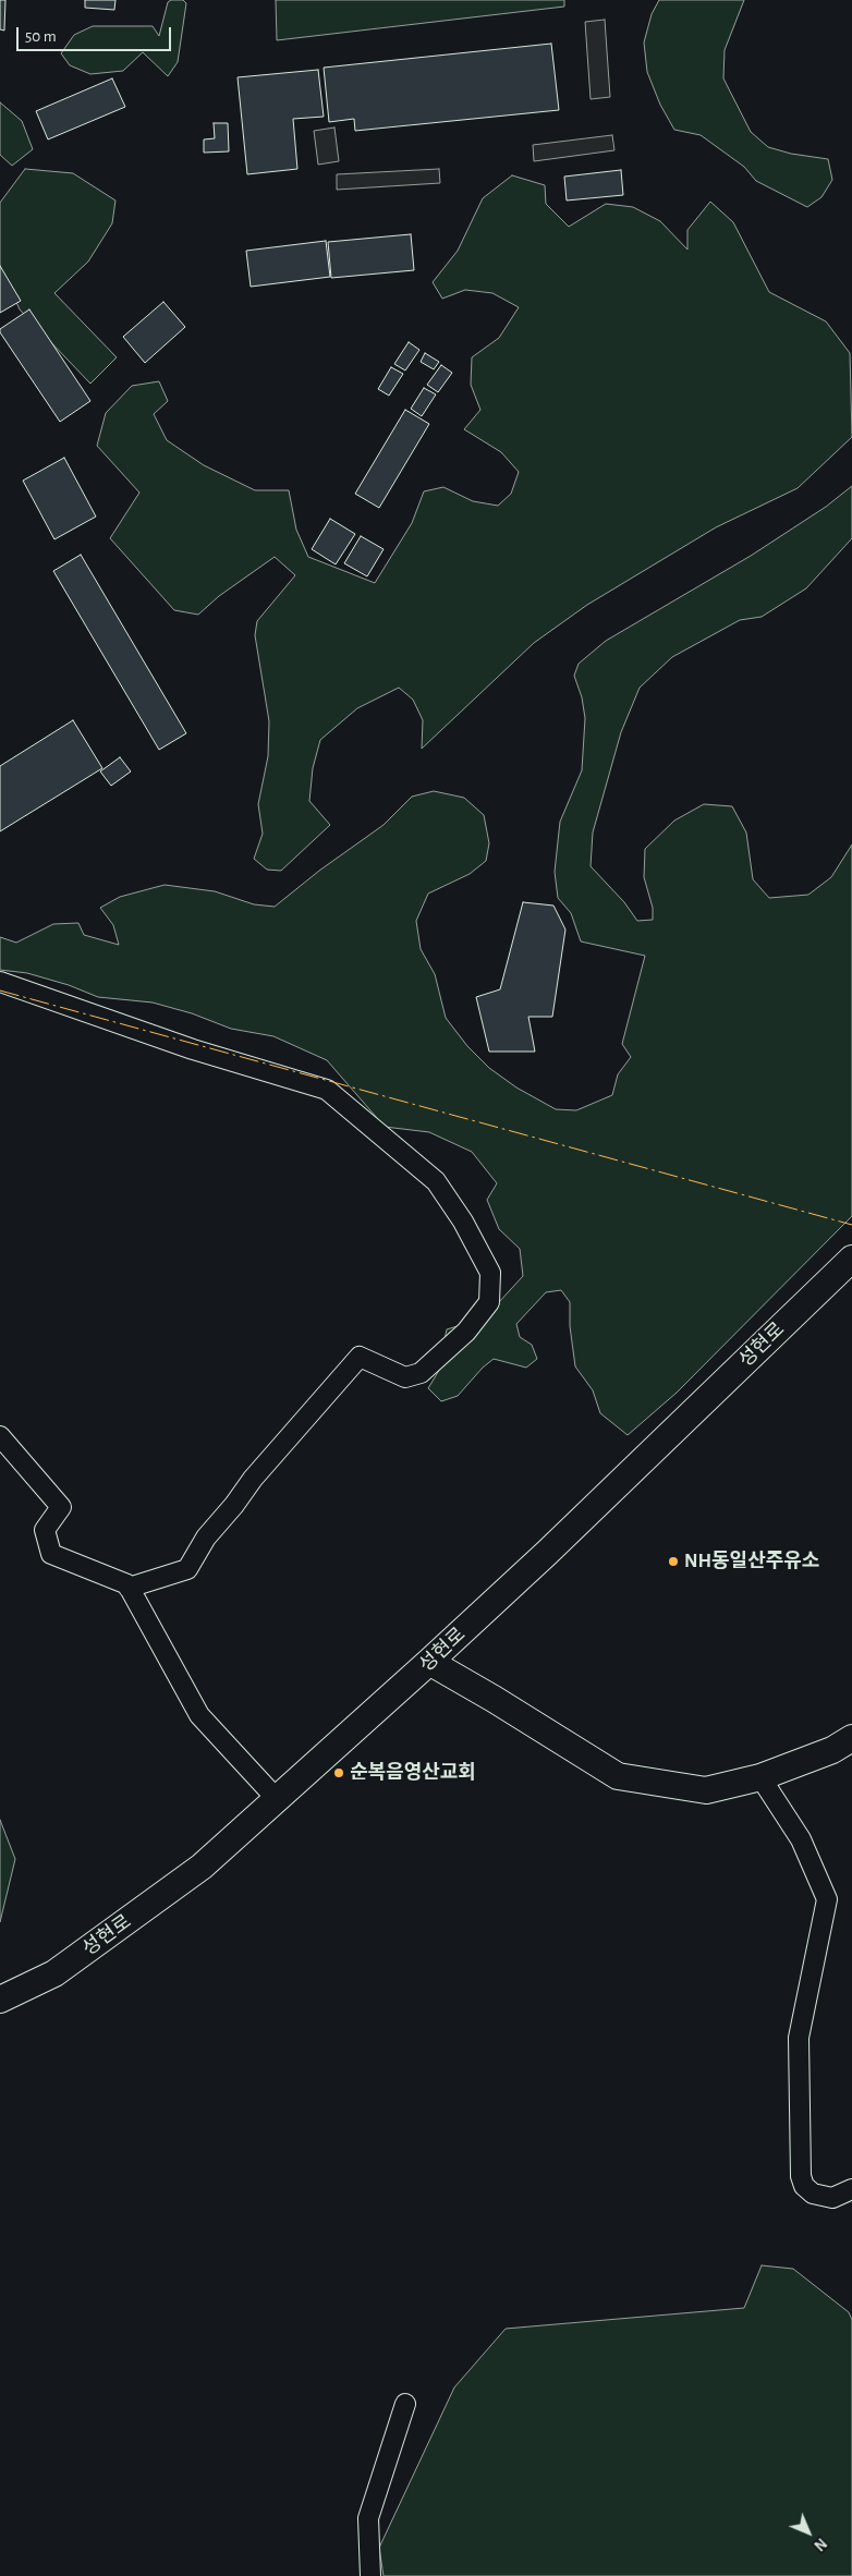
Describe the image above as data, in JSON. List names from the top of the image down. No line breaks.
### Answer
{"streets":{"main road":["성현로"]},"places":["NH동일산주유소","순복음영산교회"],"scale_bar":"50 m","north":"bottom right"}
